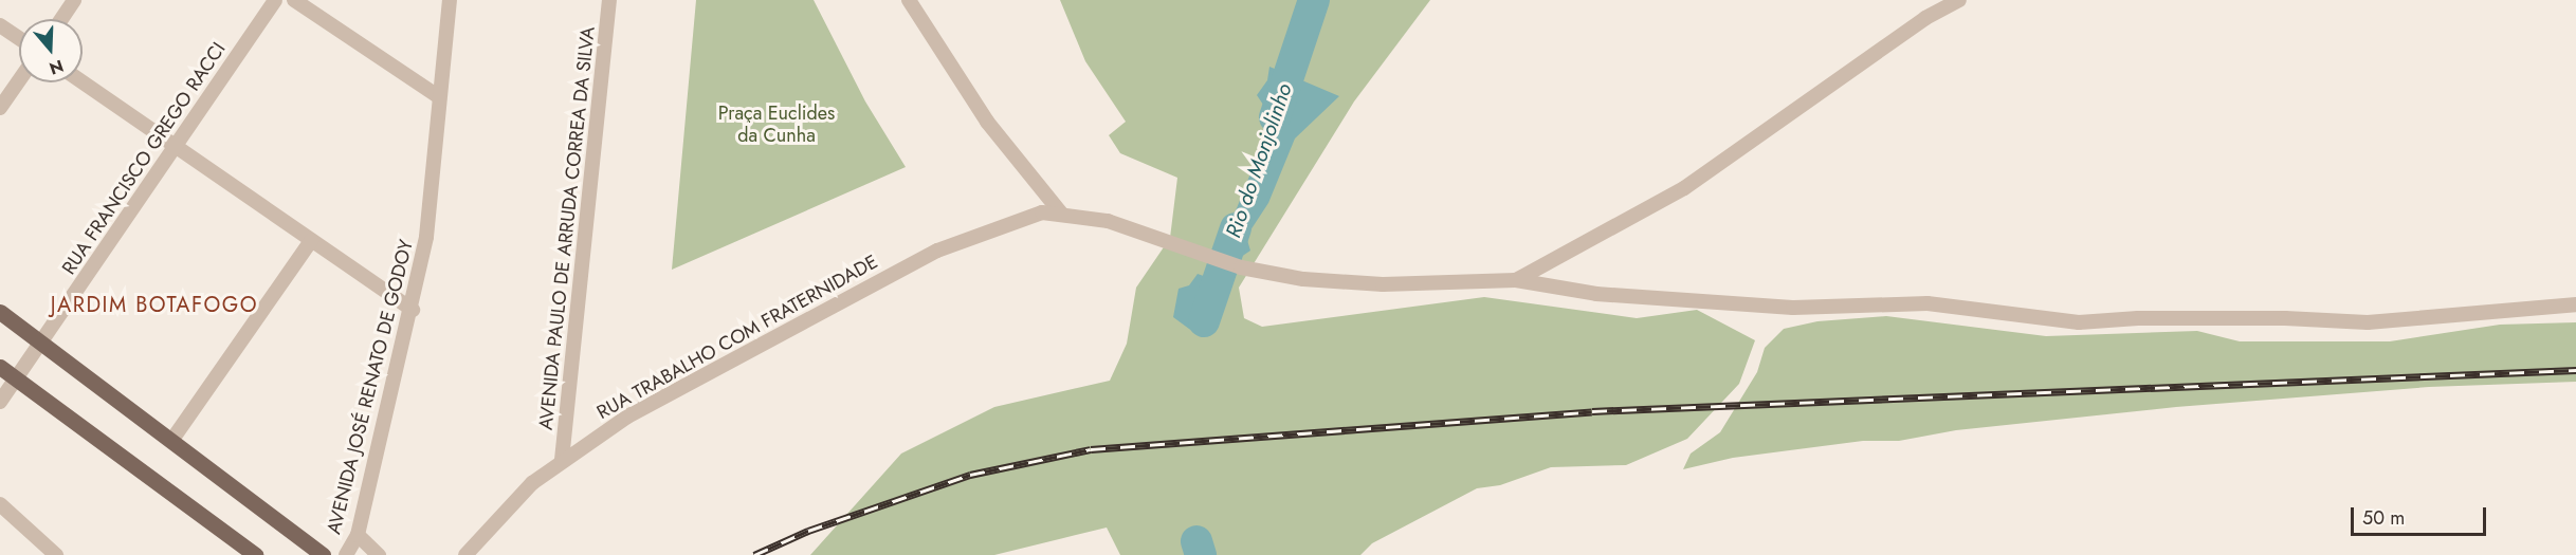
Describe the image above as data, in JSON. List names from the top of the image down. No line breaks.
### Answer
{"streets":{"street":["RUA FRANCISCO GREGO RACCI","AVENIDA PAULO DE ARRUDA CORREA DA SILVA","RUA TRABALHO COM FRATERNIDADE","AVENIDA JOSÉ RENATO DE GODOY"]},"crossings":[["AVENIDA PAULO DE ARRUDA CORREA DA SILVA","RUA TRABALHO COM FRATERNIDADE"]],"districts":["JARDIM BOTAFOGO"],"water":["Rio do Monjolinho"],"parks":["Praça Euclides da Cunha"],"scale_bar":"50 m","north":"bottom"}
